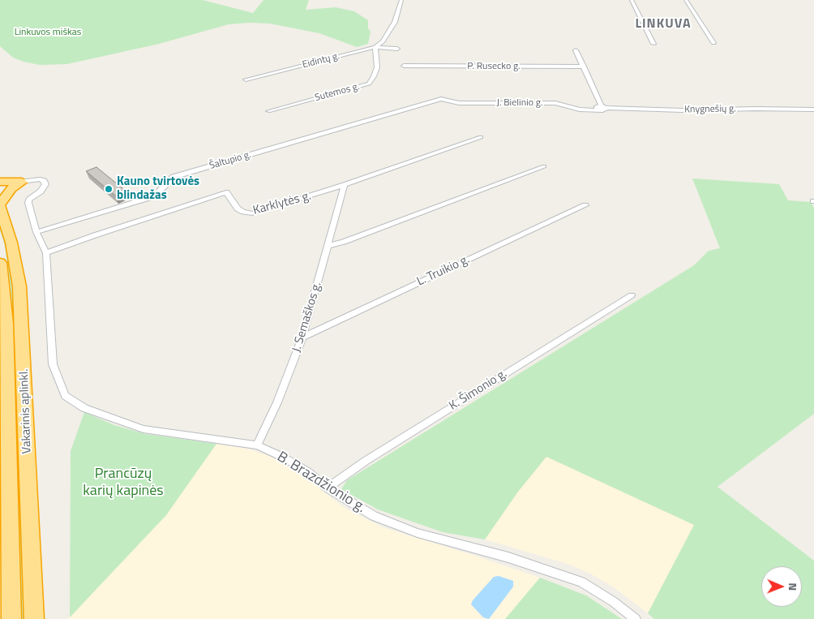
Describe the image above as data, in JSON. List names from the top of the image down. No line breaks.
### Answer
{"streets":{"highway":["Vakarinis aplinkl."],"street":["Eidintų g.","P. Rusecko g.","Sutemos g.","J. Bielinio g.","Knygnešių g.","Šaltupio g.","Karklytės g.","L. Truikio g.","J. Semaškos g.","K. Šimonio g.","B. Brazdžionio g."]},"crossings":[["Eidintų g.","Sutemos g."],["J. Bielinio g.","Knygnešių g."],["J. Bielinio g.","Šaltupio g."],["Šaltupio g.","B. Brazdžionio g."],["Karklytės g.","J. Semaškos g."],["Karklytės g.","B. Brazdžionio g."],["L. Truikio g.","J. Semaškos g."],["J. Semaškos g.","B. Brazdžionio g."],["K. Šimonio g.","B. Brazdžionio g."]],"districts":["LINKUVA"],"parks":["Linkuvos miškas","Prancūzų karių kapinės"],"places":["Kauno tvirtovės blindažas"],"north":"right"}
